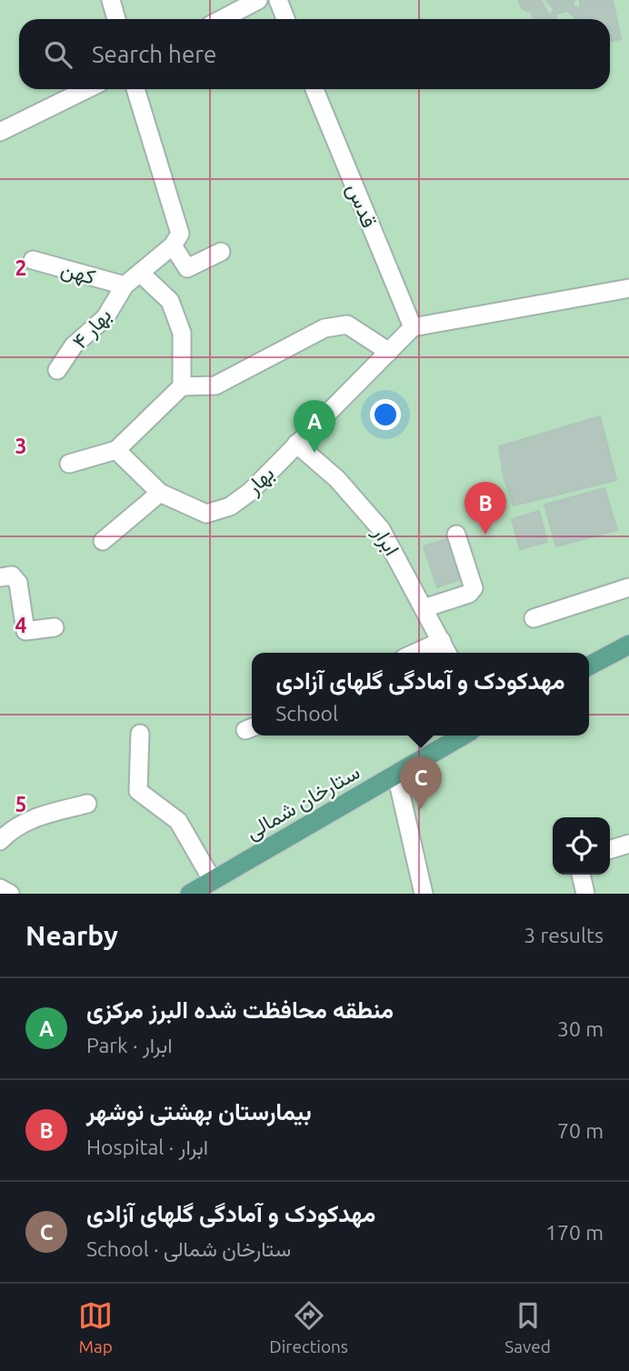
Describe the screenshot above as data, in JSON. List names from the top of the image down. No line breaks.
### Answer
{"streets":{"main road":["ستارخان شمالی"],"street":["قدس","کهن","بهار ۴","بهار","ابرار"]},"crossings":[["قدس","بهار"],["کهن","بهار ۴"],["بهار","ابرار"]],"page":{"search":"Search here","pins":["A","B","C"],"popup":["مهدکودک و آمادگی گلهای آزادی","School"],"heading":["Nearby","3 results"],"list":[{"mark":"A","name":"منطقه محافظت شده البرز مرکزی","note":"Park · ابرار","value":"30 m"},{"mark":"B","name":"بیمارستان بهشتی نوشهر","note":"Hospital · ابرار","value":"70 m"},{"mark":"C","name":"مهدکودک و آمادگی گلهای آزادی","note":"School · ستارخان شمالی","value":"170 m"}],"nav":["Map","Directions","Saved"]},"grid":{"rows":["2","3","4","5"]}}
